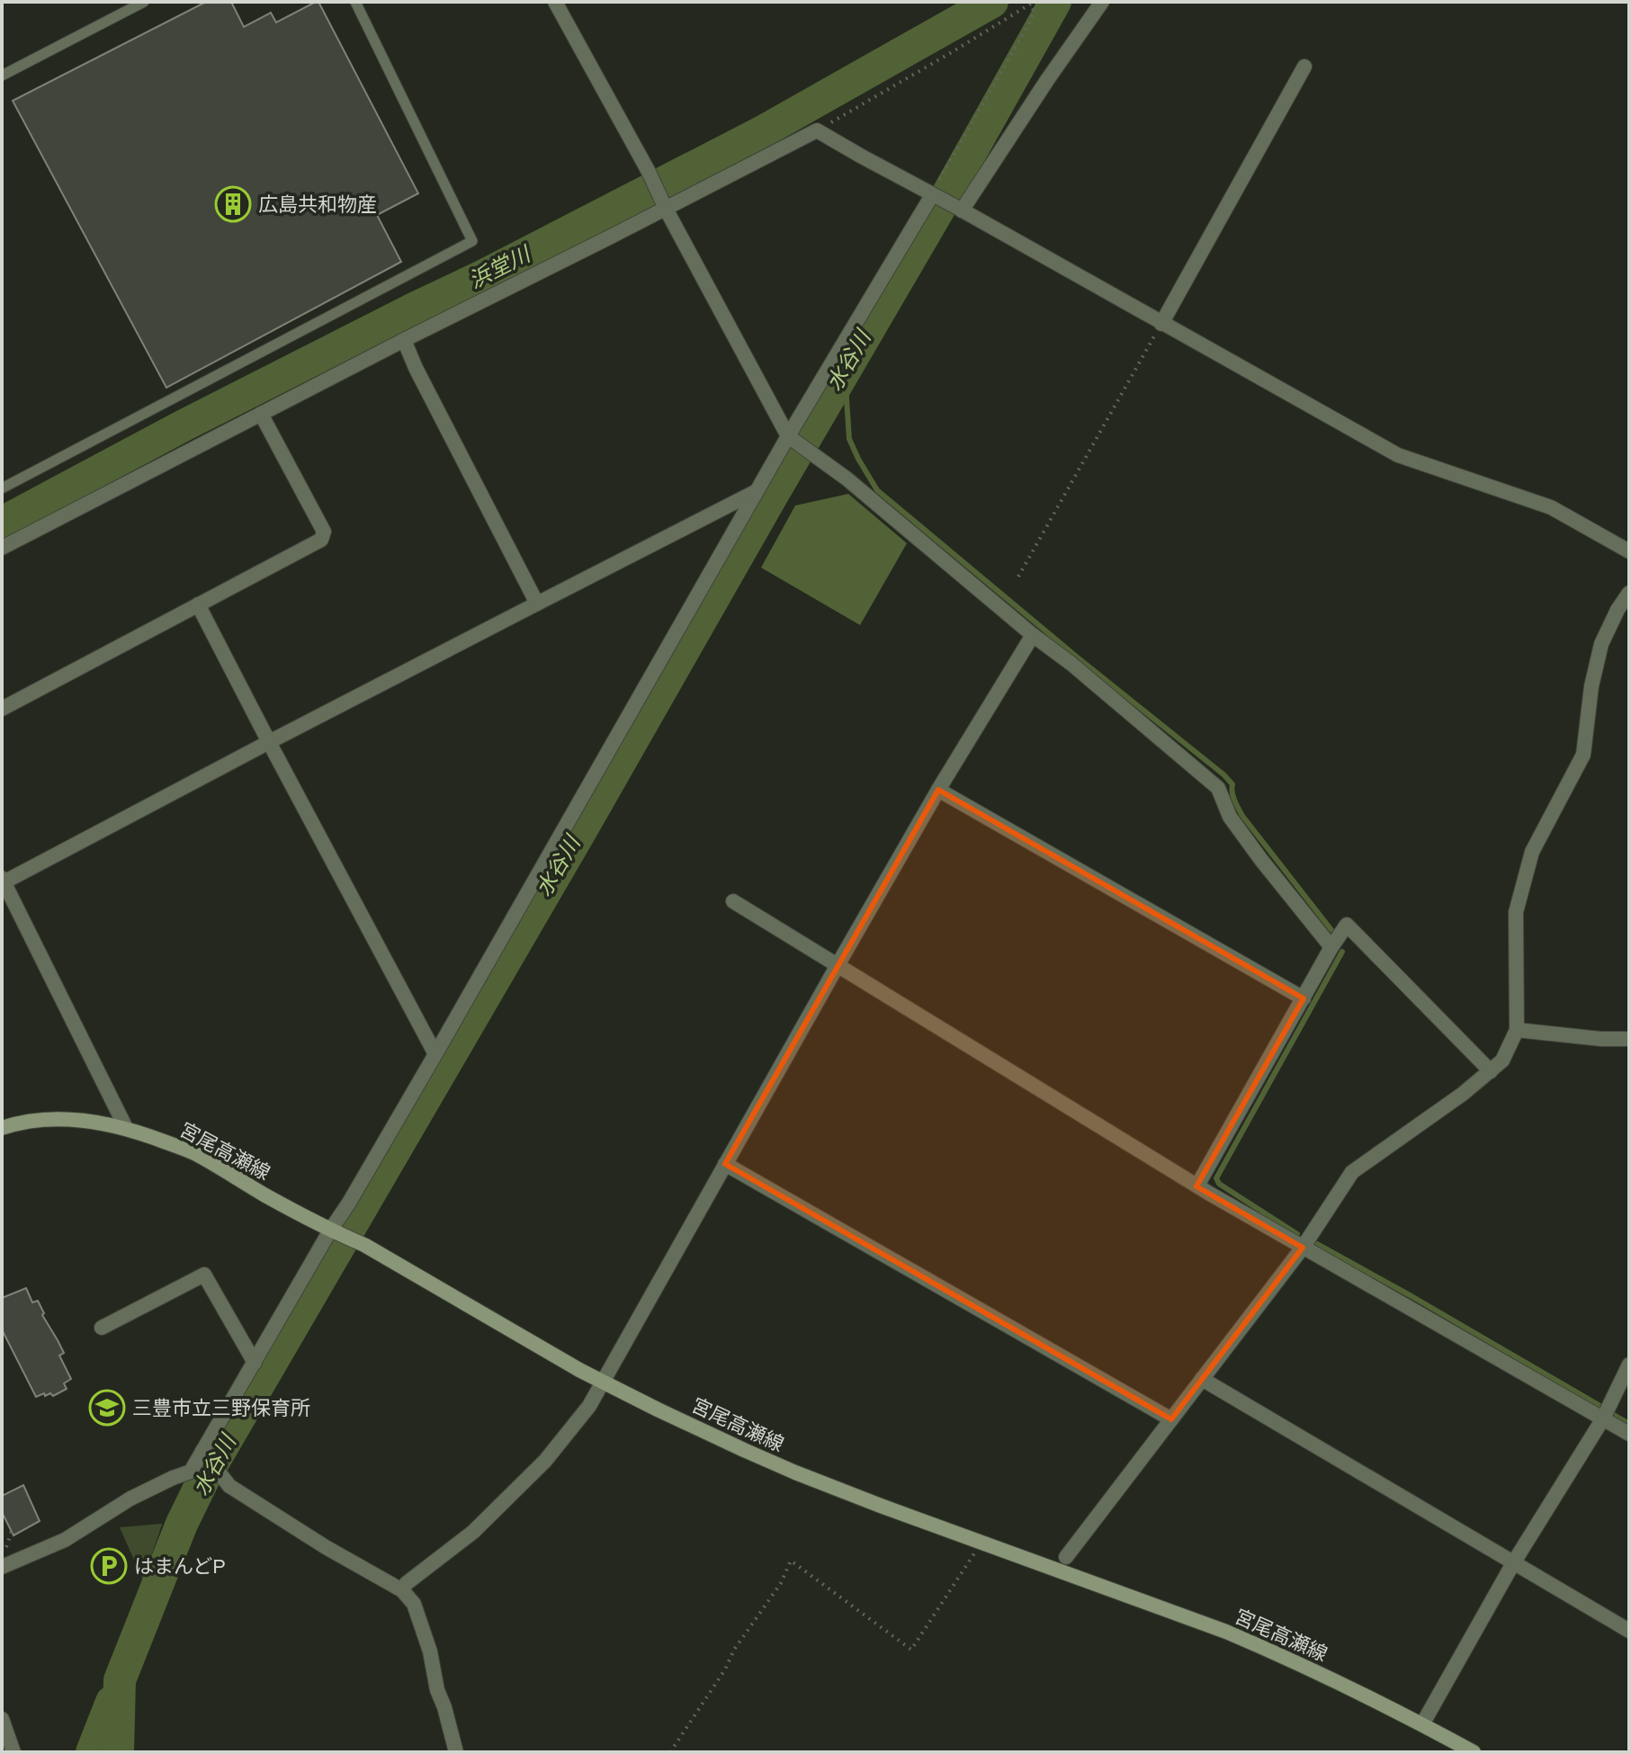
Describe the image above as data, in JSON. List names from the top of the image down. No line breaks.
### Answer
{"streets":{"main road":["宮尾高瀬線"]},"water":["浜堂川","水谷川"],"places":{"building":["広島共和物産"],"school or university":["三豊市立三野保育所"],"parking":["はまんどP"]}}
